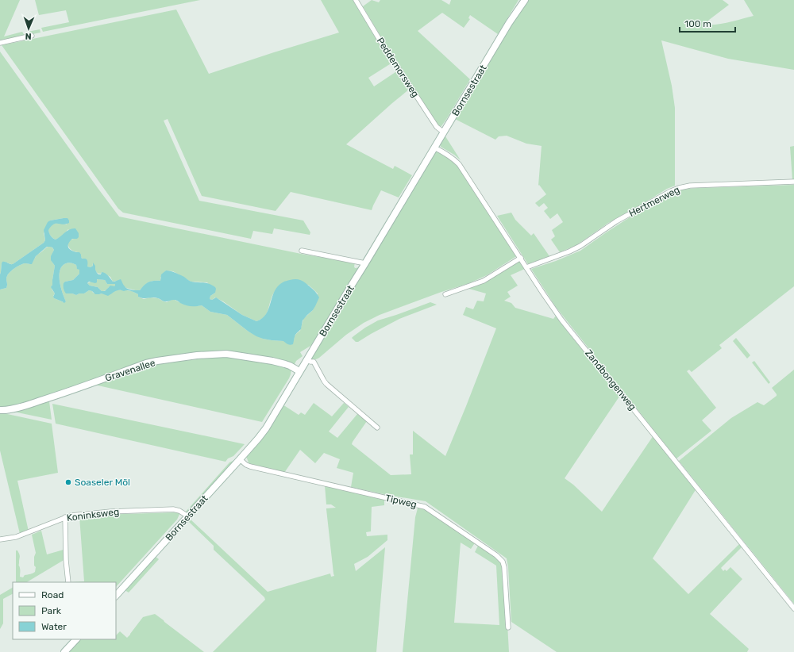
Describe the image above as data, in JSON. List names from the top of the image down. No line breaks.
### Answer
{"streets":{"street":["Peddemorsweg","Bornsestraat","Hertmerweg","Gravenallee","Zandbongenweg","Tipweg","Koninksweg"]},"crossings":[["Peddemorsweg","Bornsestraat"],["Bornsestraat","Gravenallee"],["Bornsestraat","Zandbongenweg"],["Bornsestraat","Tipweg"],["Bornsestraat","Koninksweg"],["Hertmerweg","Zandbongenweg"]],"places":["Soaseler Möl"],"legend":["Road","Park","Water"],"scale_bar":"100 m","north":"bottom"}
